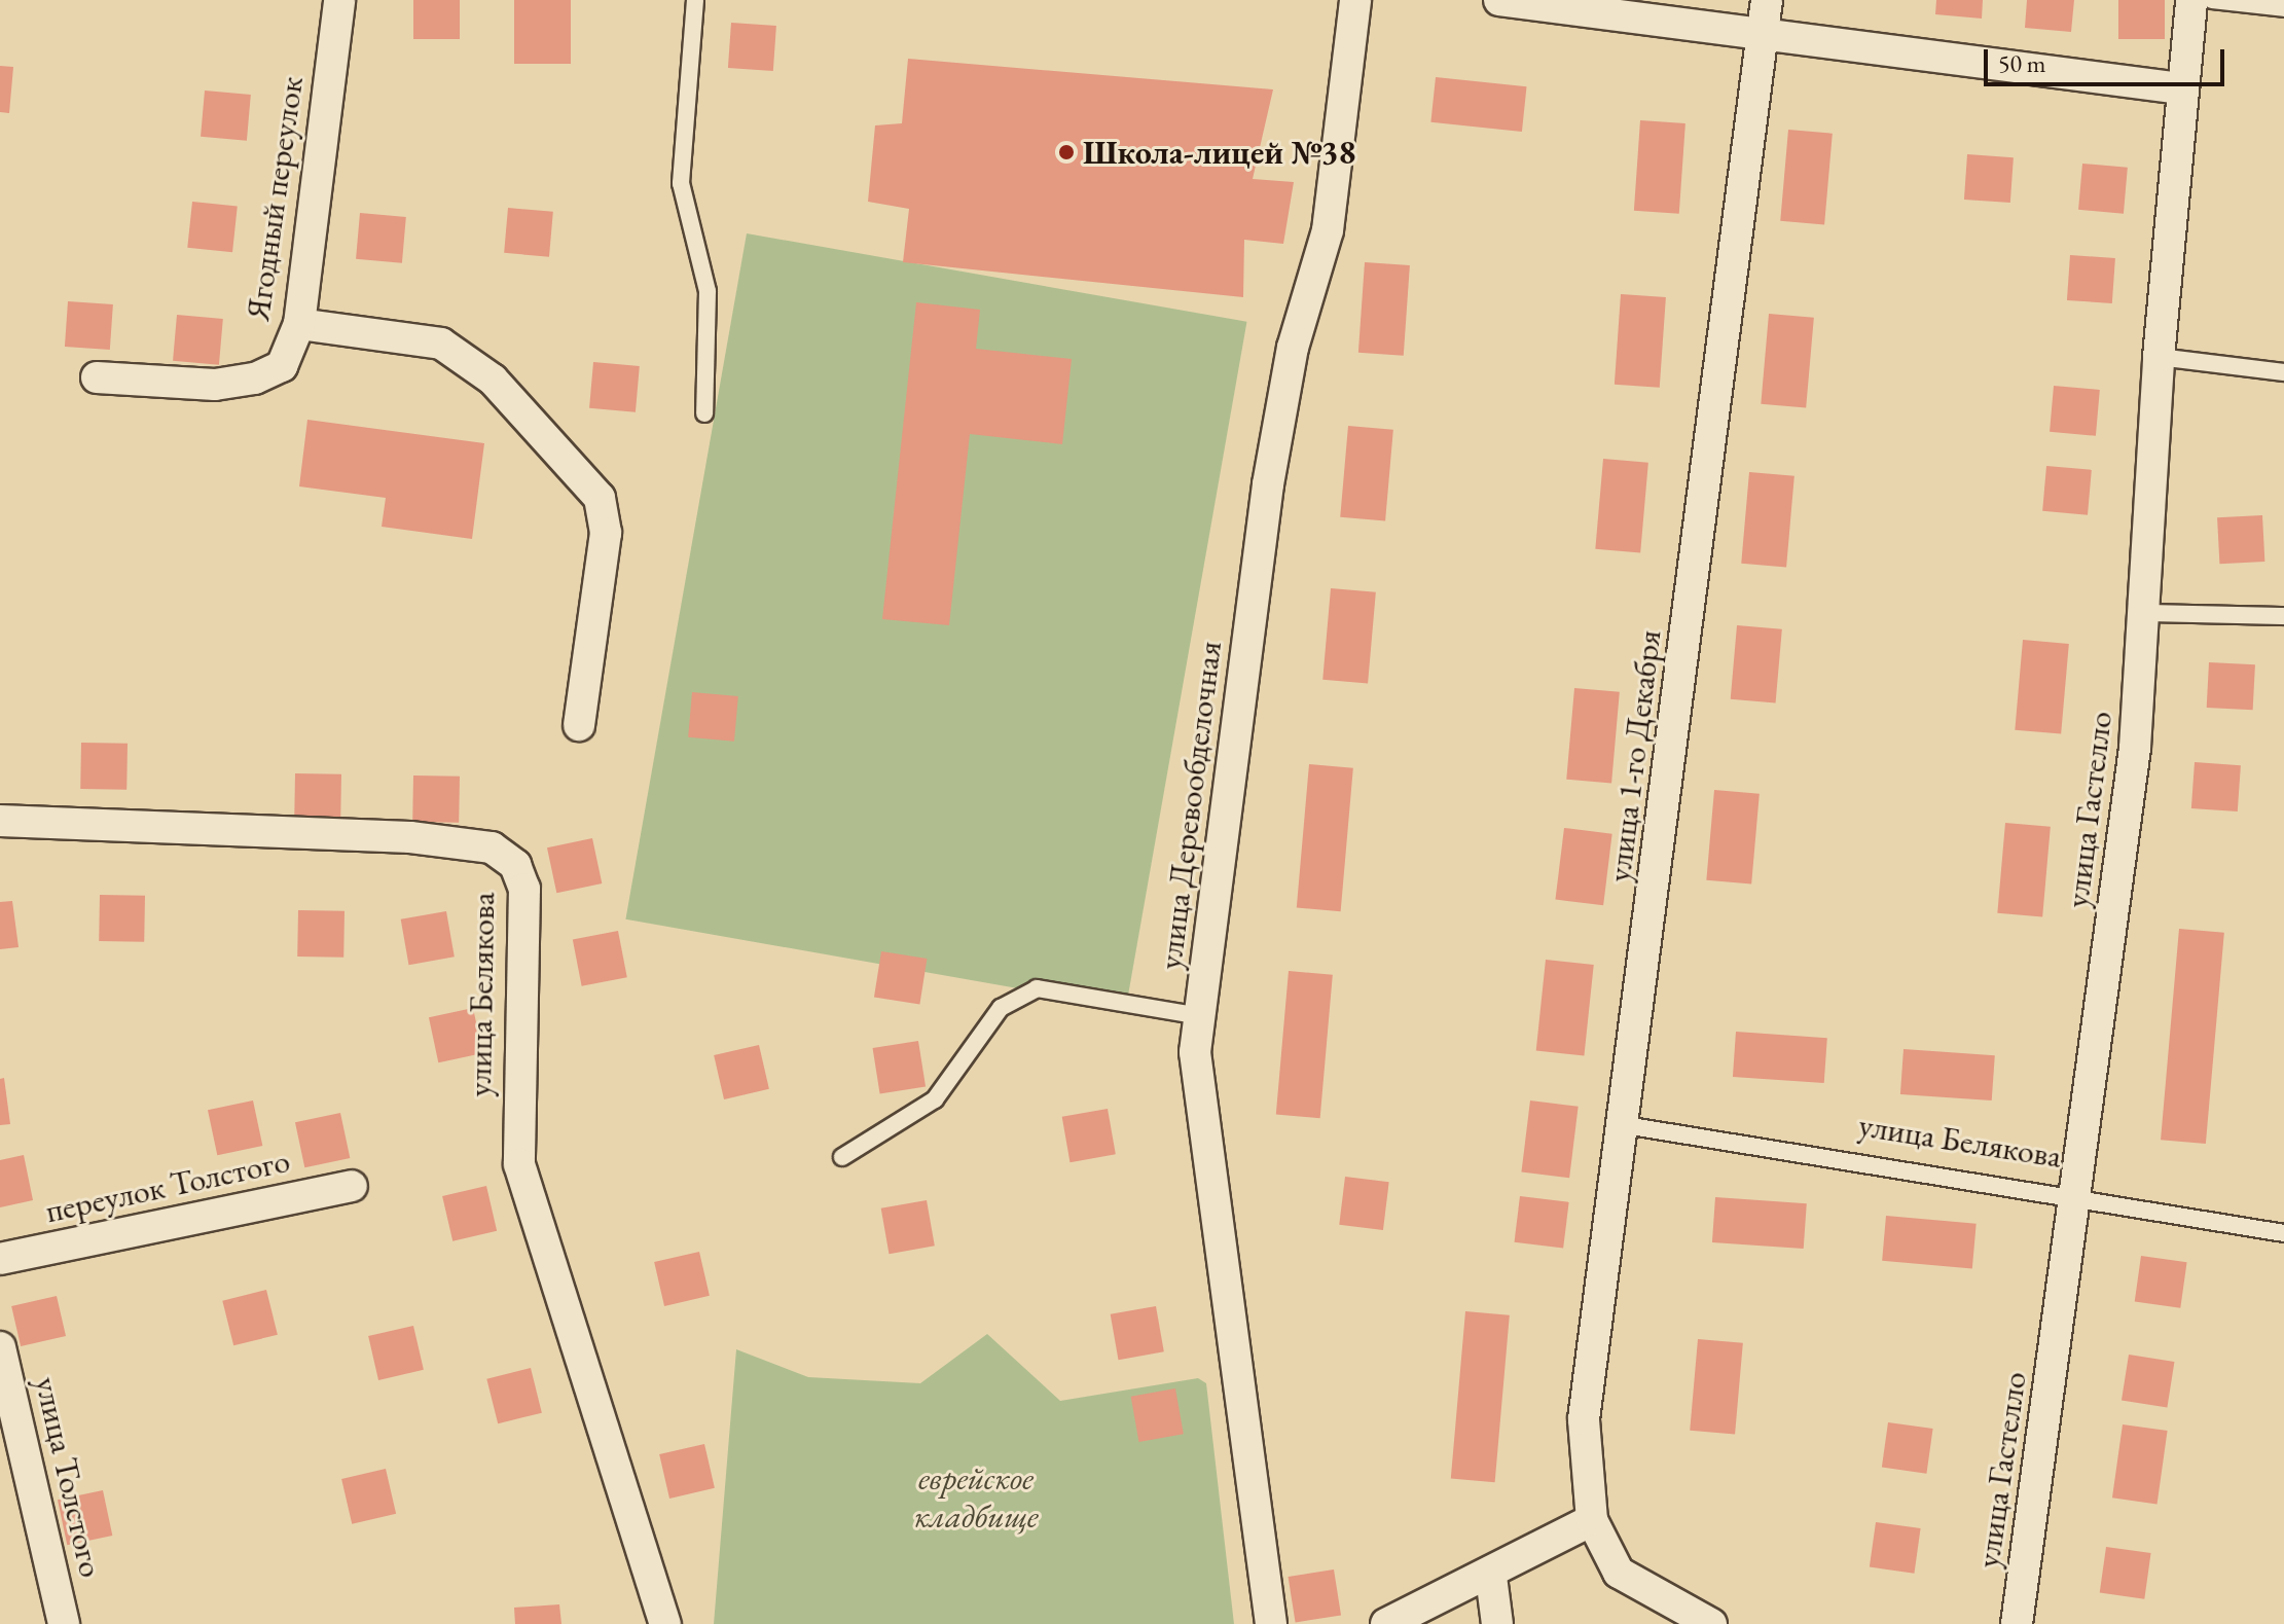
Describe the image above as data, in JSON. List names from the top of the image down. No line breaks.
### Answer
{"streets":{"street":["Ягодный переулок","улица 1-го Декабря","улица Деревообделочная","улица Гастелло","улица Белякова","переулок Толстого","улица Толстого"]},"crossings":[["улица 1-го Декабря","улица Белякова"],["улица Гастелло","улица Белякова"]],"parks":["еврейское кладбище"],"places":["Школа-лицей №38"],"scale_bar":"50 m"}
